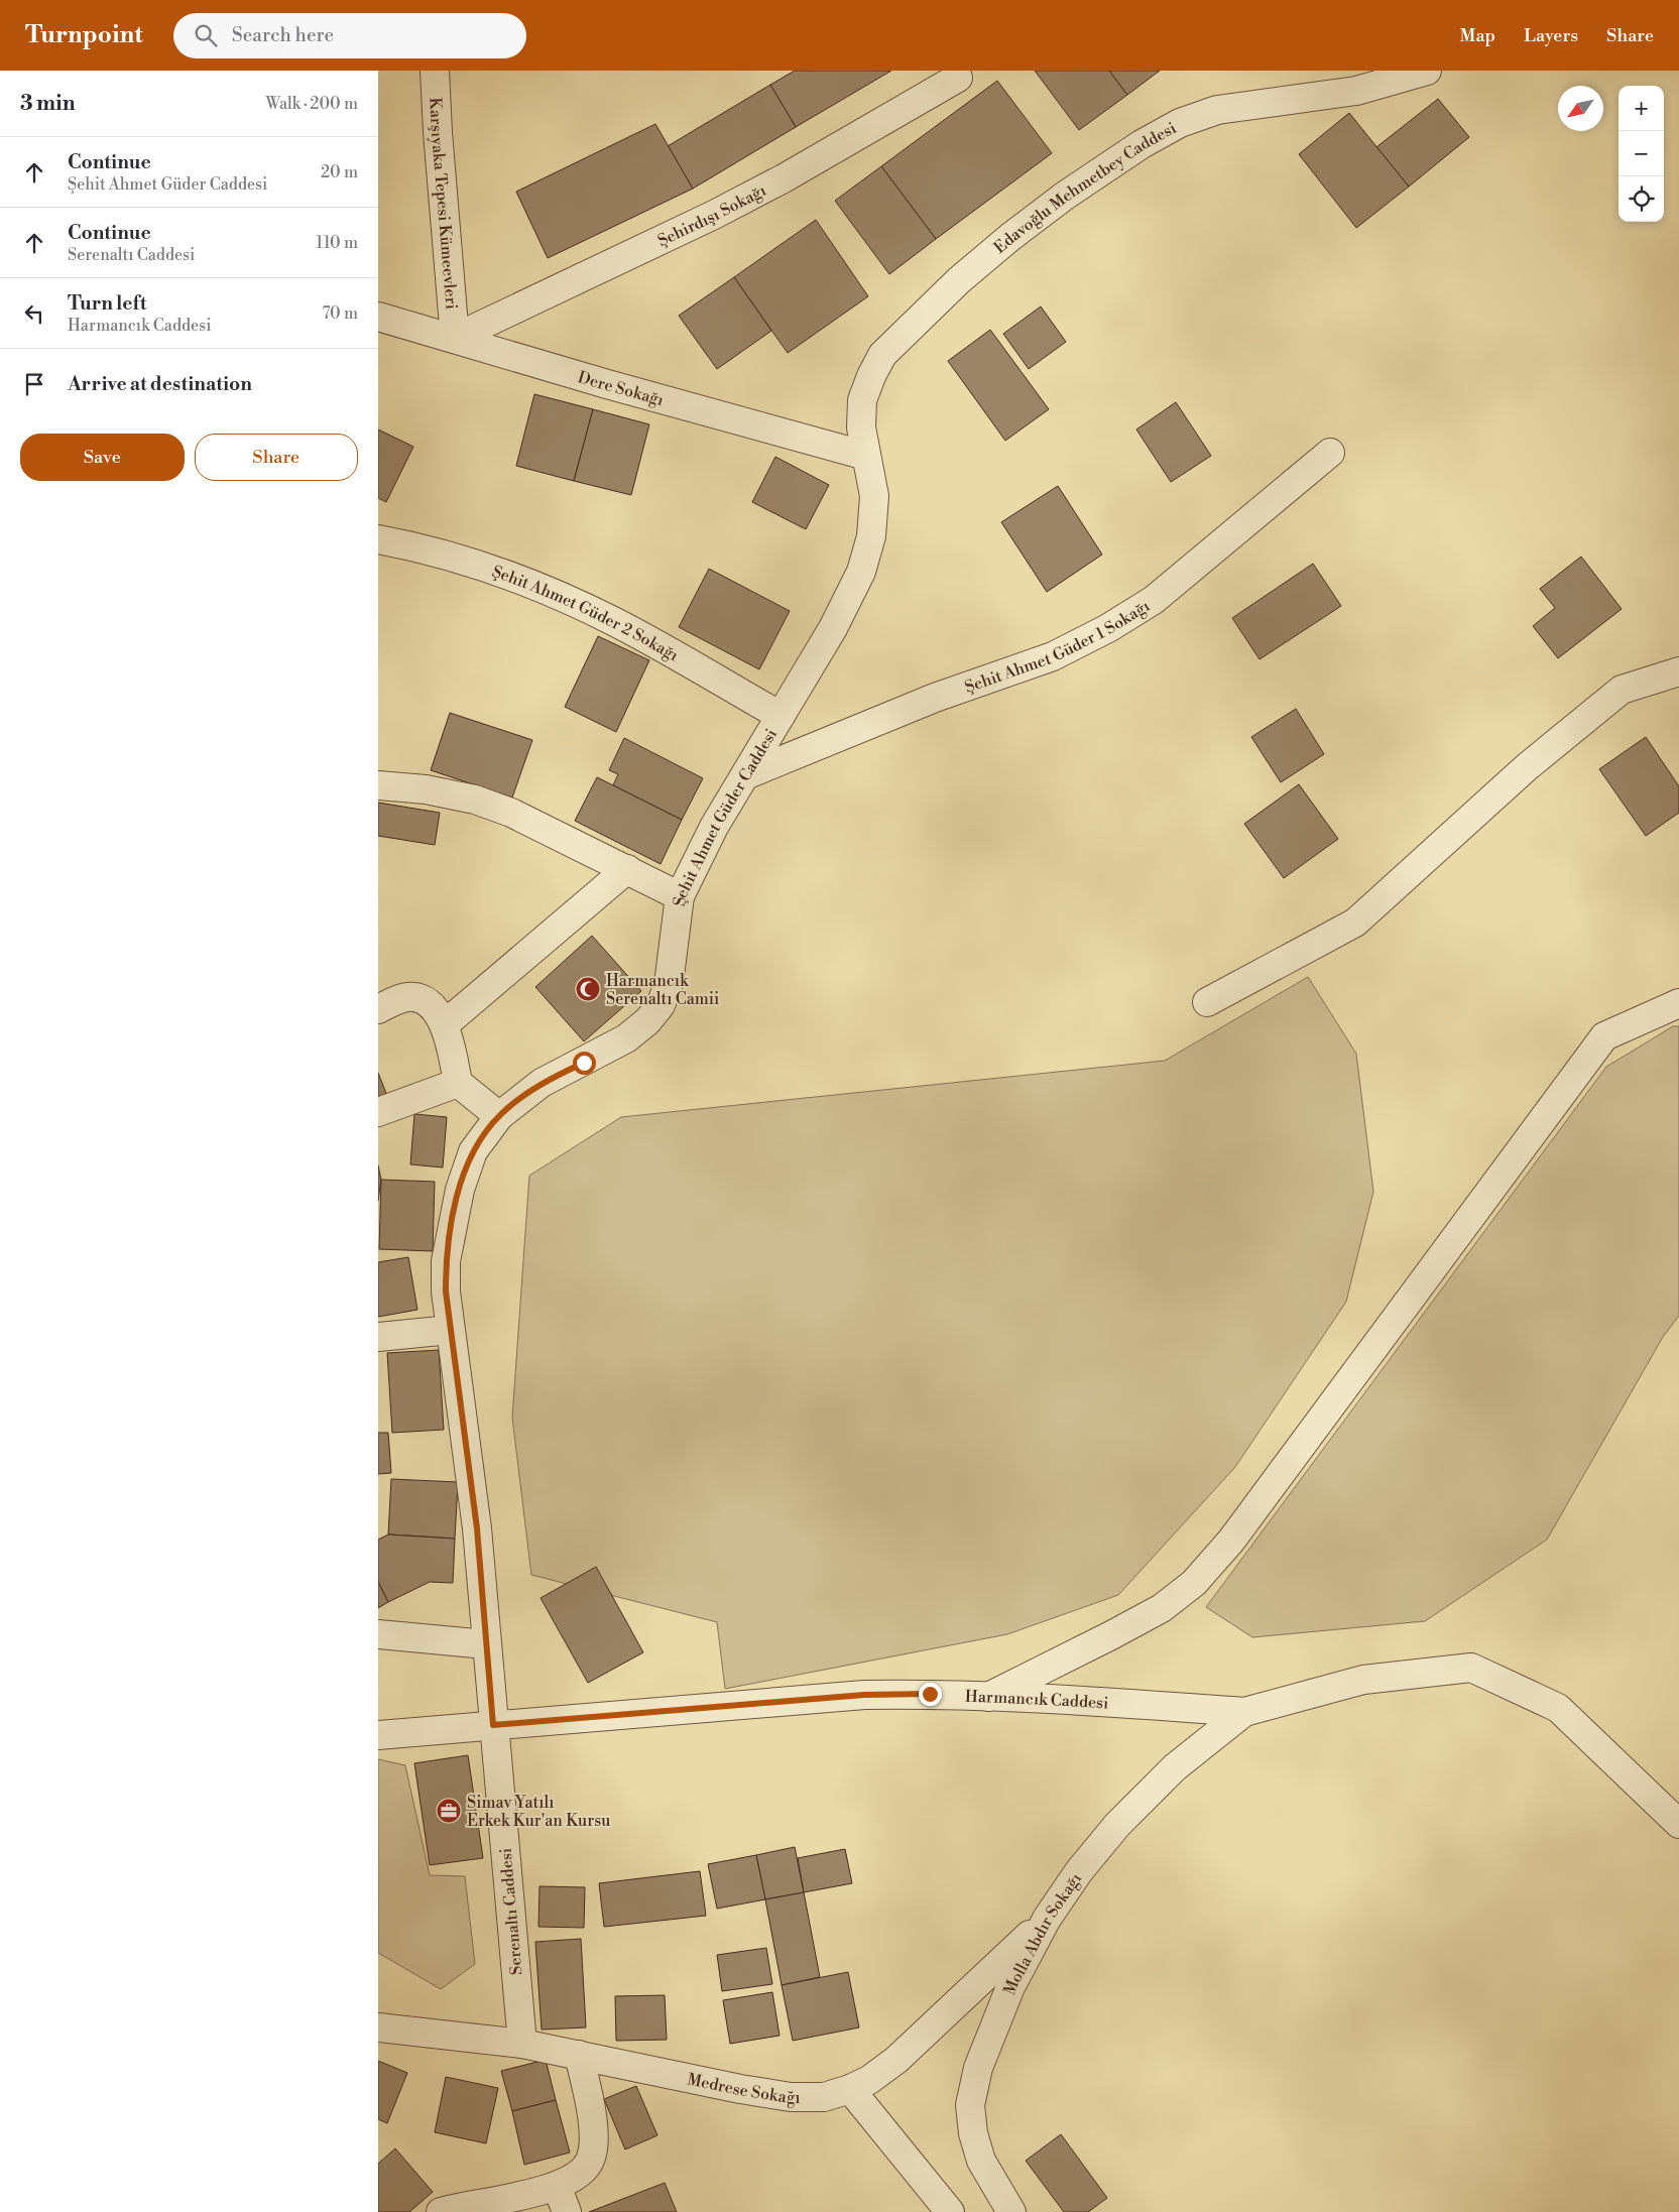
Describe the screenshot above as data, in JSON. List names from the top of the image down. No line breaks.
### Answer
{"streets":{"street":["Edavoğlu Mehmetbey Caddesi","Karşıyaka Tepesi Kümeevleri","Şehirdışı Sokağı","Dere Sokağı","Şehit Ahmet Güder 2 Sokağı","Şehit Ahmet Güder 1 Sokağı","Şehit Ahmet Güder Caddesi","Harmancık Caddesi","Serenaltı Caddesi","Molla Abdır Sokağı","Medrese Sokağı"]},"crossings":[["Edavoğlu Mehmetbey Caddesi","Dere Sokağı"],["Edavoğlu Mehmetbey Caddesi","Şehit Ahmet Güder Caddesi"],["Karşıyaka Tepesi Kümeevleri","Şehirdışı Sokağı"],["Karşıyaka Tepesi Kümeevleri","Dere Sokağı"],["Şehirdışı Sokağı","Dere Sokağı"],["Dere Sokağı","Şehit Ahmet Güder Caddesi"],["Şehit Ahmet Güder 2 Sokağı","Şehit Ahmet Güder Caddesi"],["Şehit Ahmet Güder 1 Sokağı","Şehit Ahmet Güder Caddesi"],["Şehit Ahmet Güder Caddesi","Serenaltı Caddesi"],["Harmancık Caddesi","Serenaltı Caddesi"],["Harmancık Caddesi","Molla Abdır Sokağı"],["Serenaltı Caddesi","Medrese Sokağı"],["Molla Abdır Sokağı","Medrese Sokağı"]],"places":{"mosque":["Harmancık Serenaltı Camii"],"office":["Simav Yatılı Erkek Kur'an Kursu"]},"north":"bottom left","page":{"header":"Turnpoint","search":"Search here","nav":["Map","Layers","Share"],"heading":["3 min","Walk · 200 m"],"map_buttons":["+","−"],"list":[["Continue","Şehit Ahmet Güder Caddesi","20 m"],["Continue","Serenaltı Caddesi","110 m"],["Turn left","Harmancık Caddesi","70 m"],"Arrive at destination"],"buttons":["Save","Share"]}}
